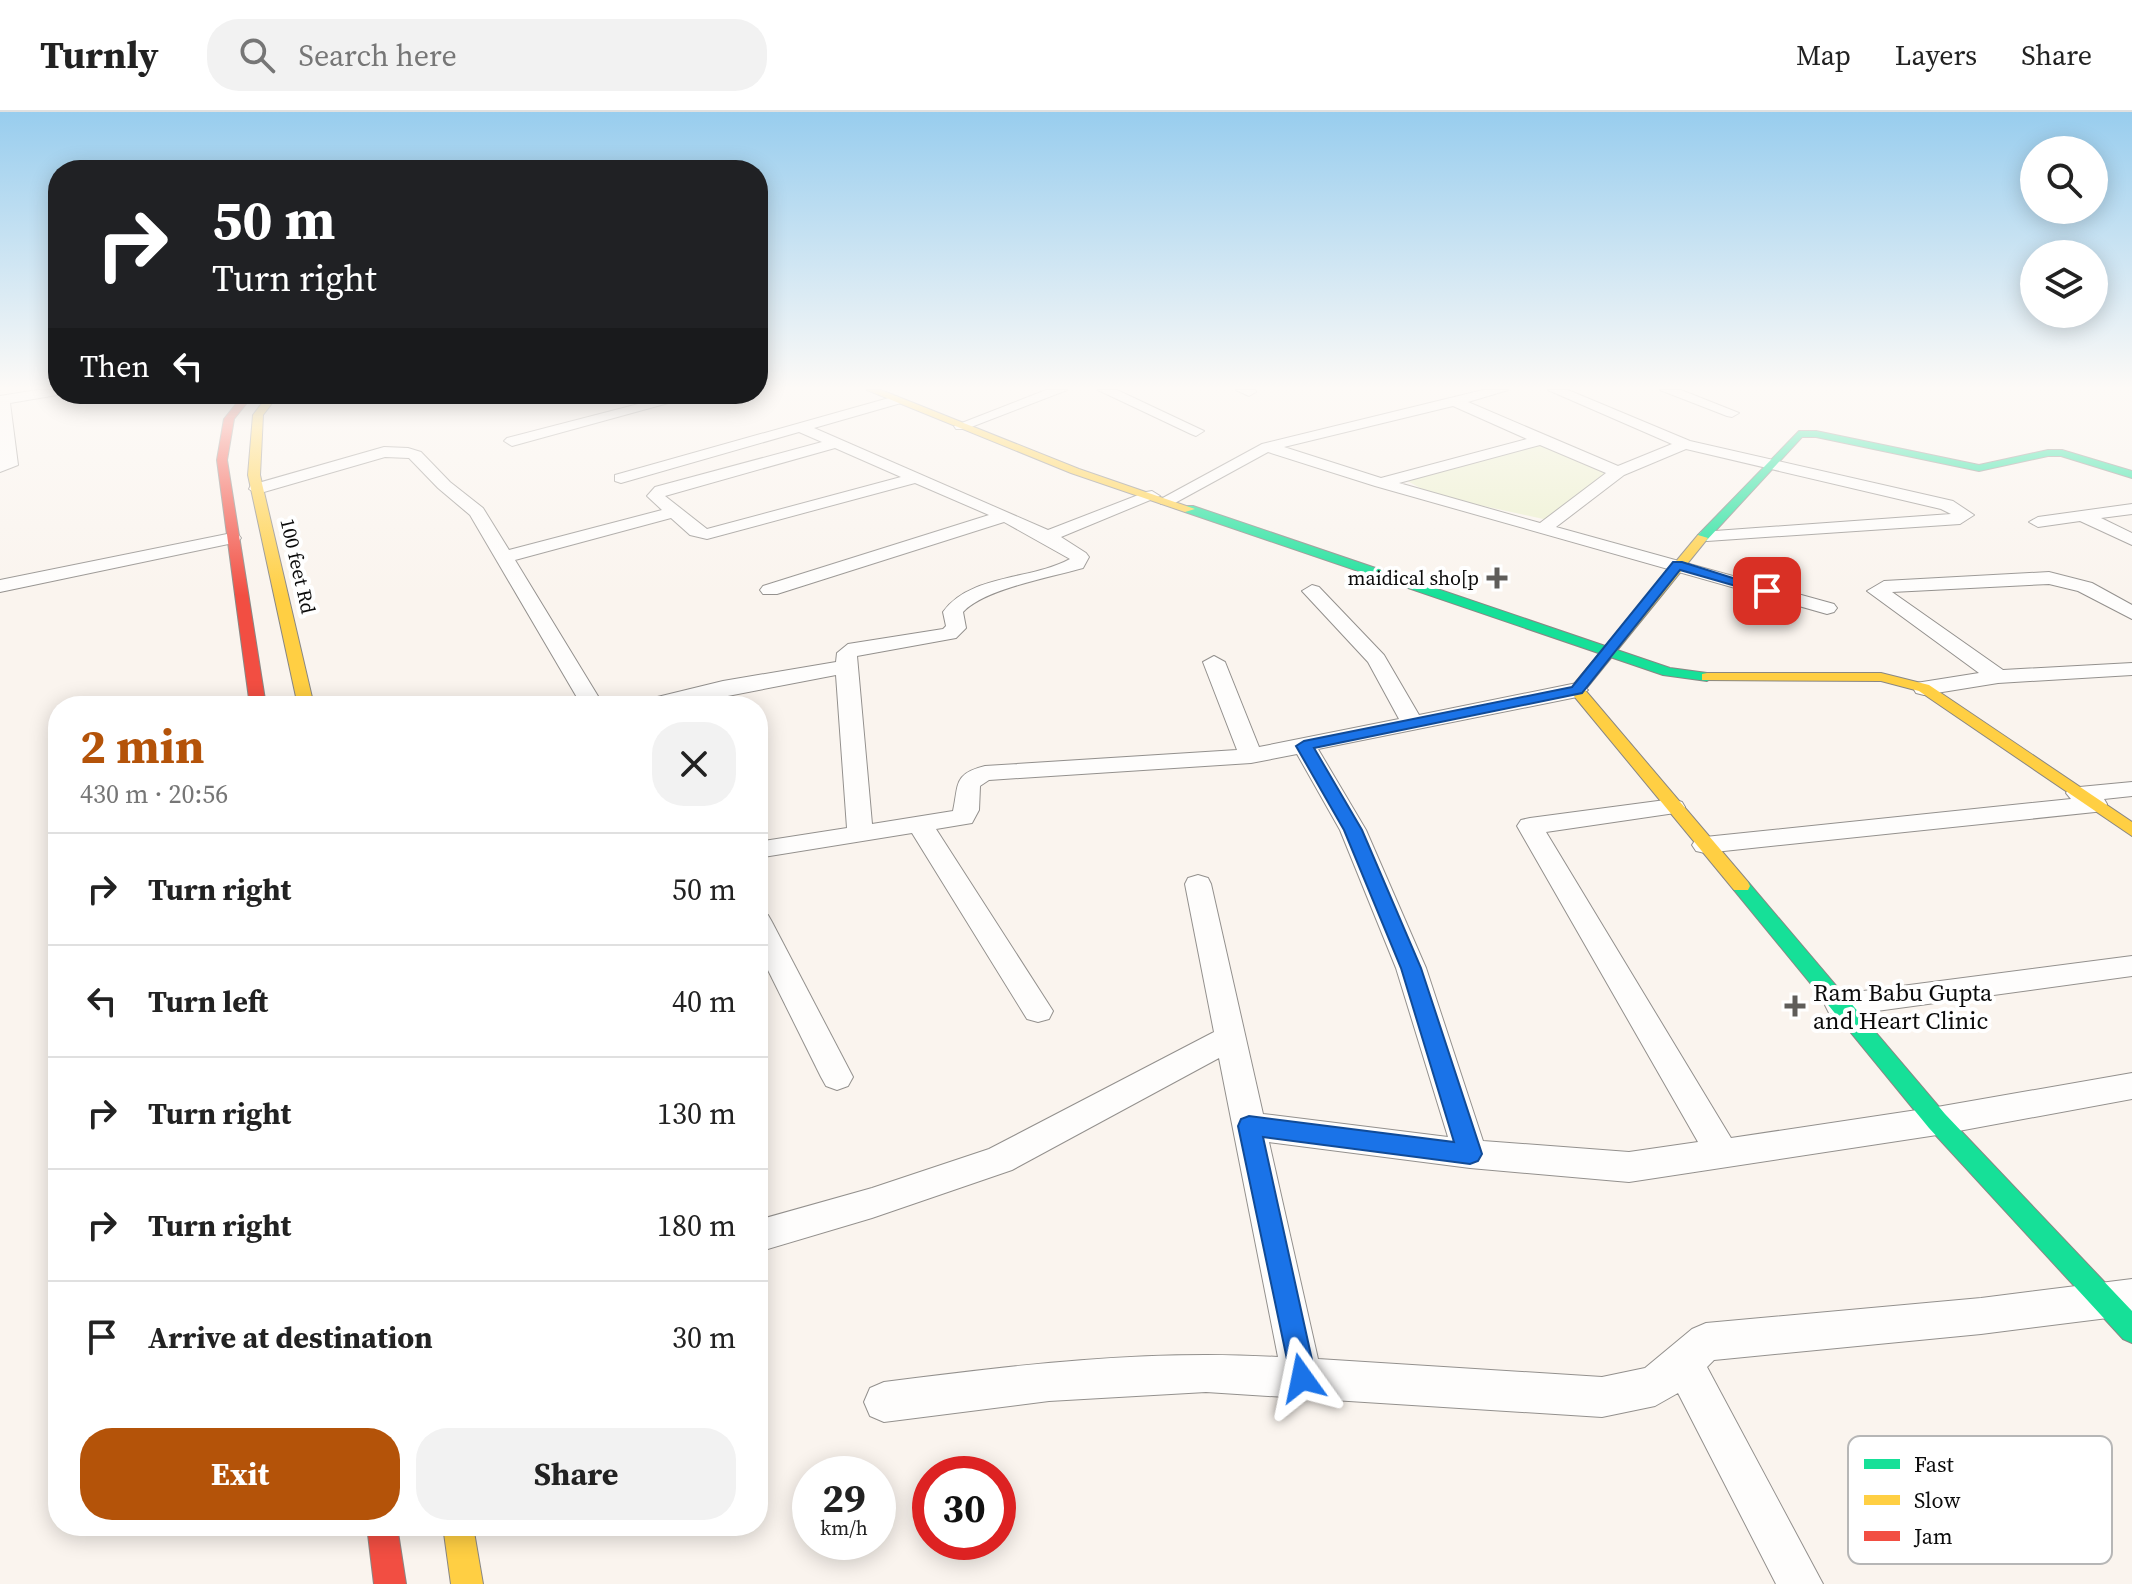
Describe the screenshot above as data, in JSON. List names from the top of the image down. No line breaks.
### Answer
{"streets":{"street":["100 feet Rd"]},"places":{"health":["maidical sho[p","Ram Babu Gupta and Heart Clinic"]},"legend":["Fast","Slow","Jam"],"page":{"header":"Turnly","search":"Search here","nav":["Map","Layers","Share"],"turn":["50 m","Turn right"],"then":"Then","heading":["2 min","430 m · 20:56"],"list":[{"name":"Turn right","value":"50 m"},{"name":"Turn left","value":"40 m"},{"name":"Turn right","value":"130 m"},{"name":"Turn right","value":"180 m"},{"name":"Arrive at destination","value":"30 m"}],"buttons":["Exit","Share"],"speed":"29 km/h","limit":"30"}}
